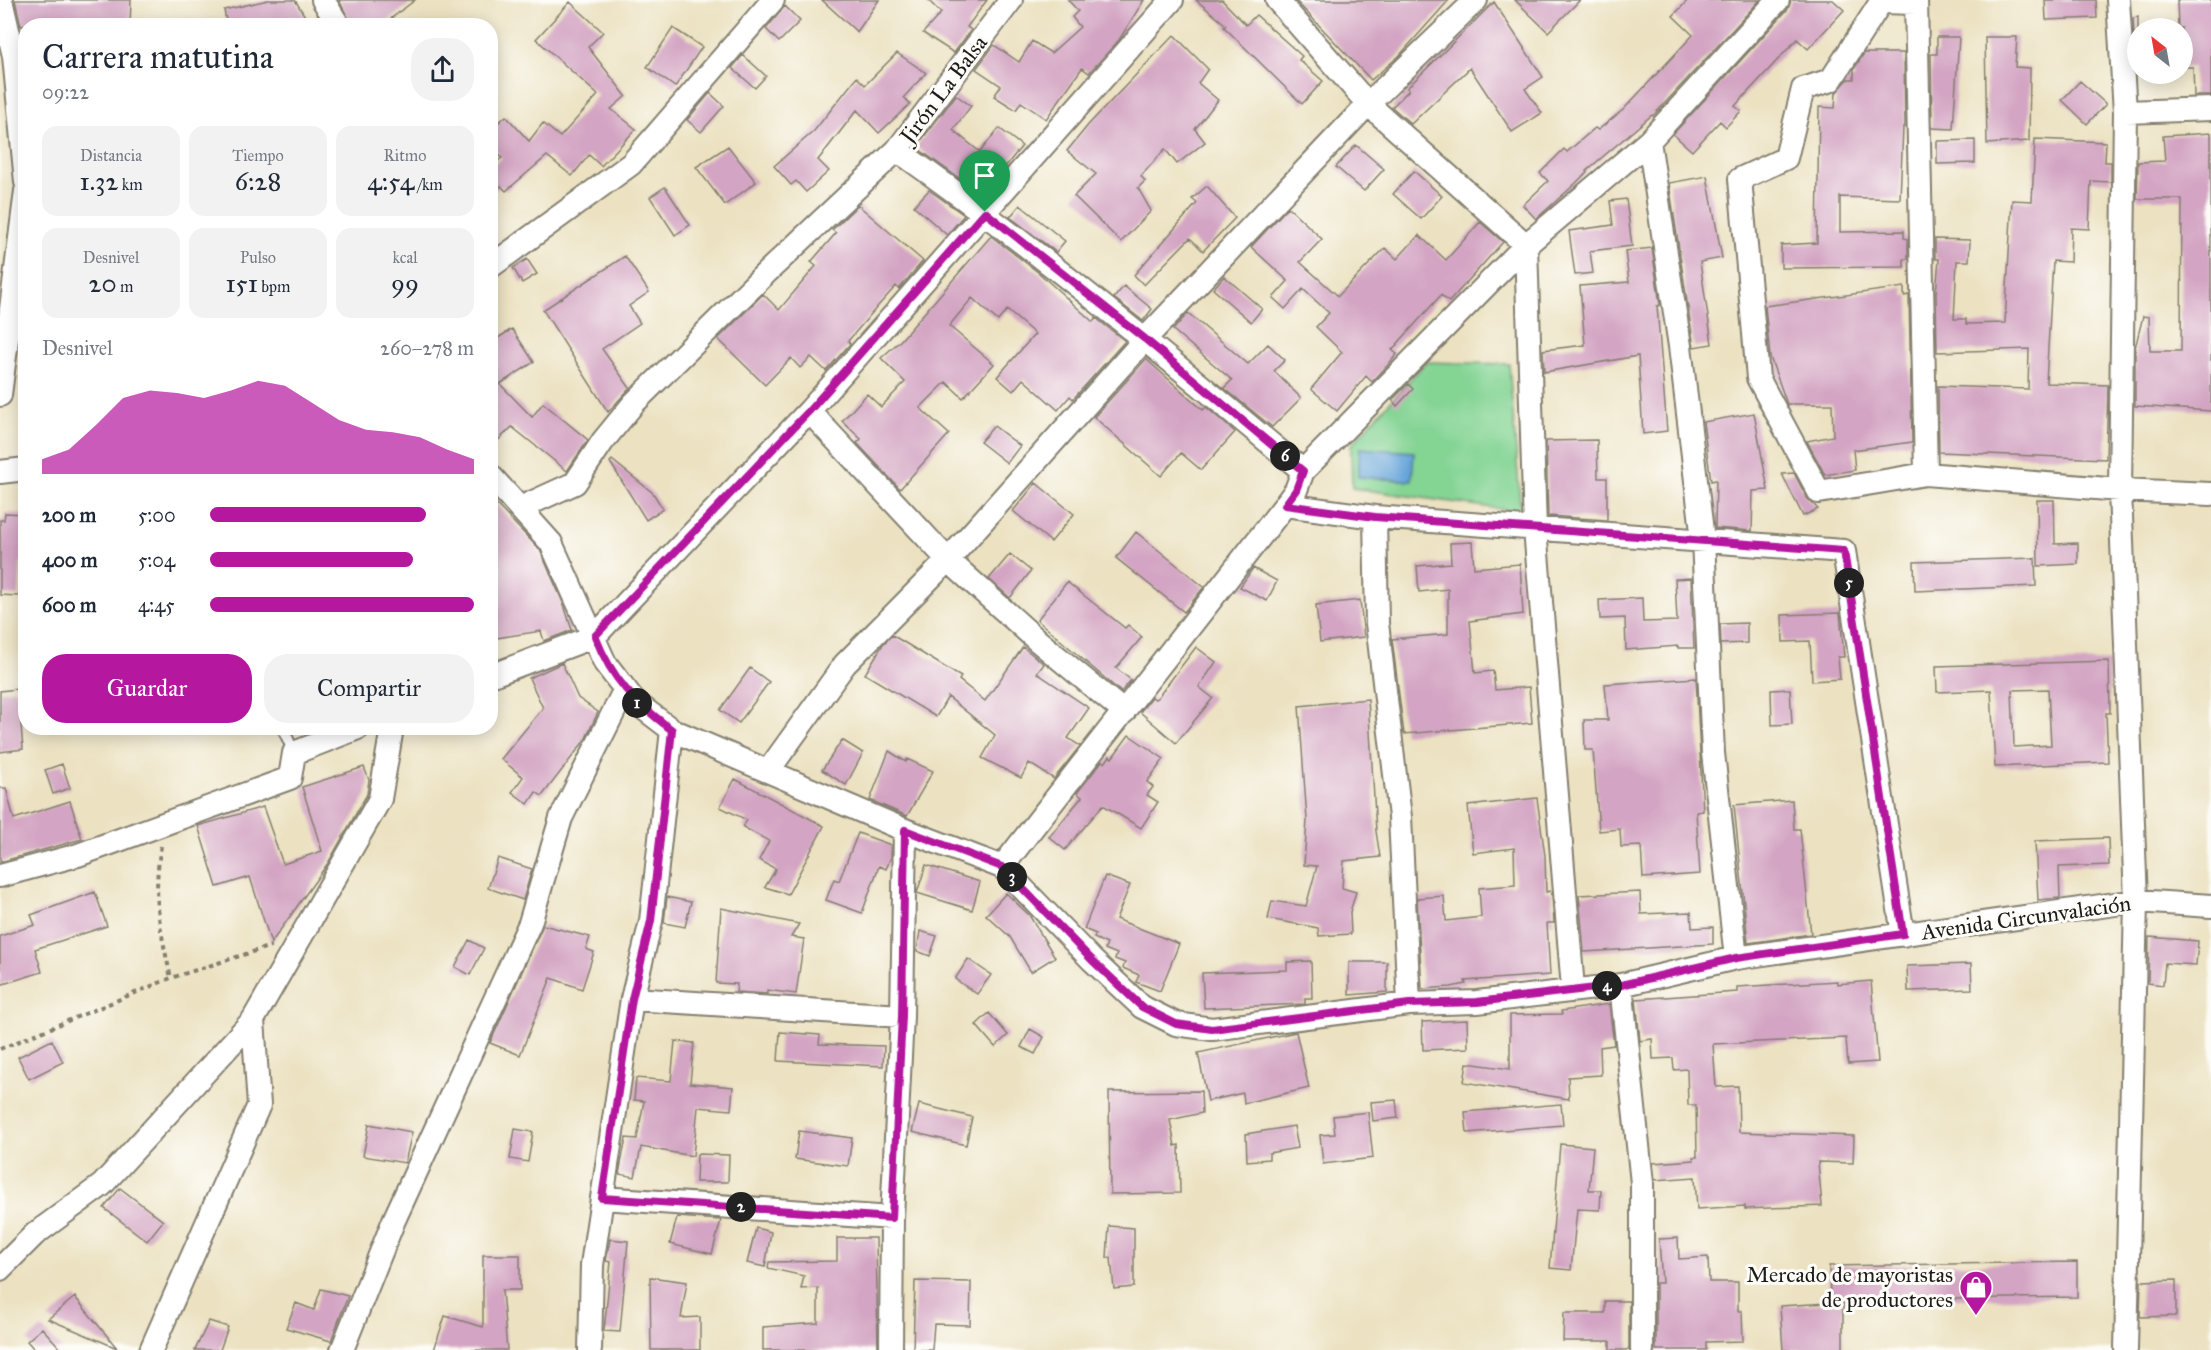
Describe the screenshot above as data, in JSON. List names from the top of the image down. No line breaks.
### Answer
{"streets":{"street":["Jirón La Balsa","Avenida Circunvalación"]},"crossings":[["Jirón La Balsa","Avenida Circunvalación"]],"places":{"shop":["Mercado de mayoristas de productores"]},"north":"top left","page":{"heading":["Carrera matutina","09:22"],"stats":[["Distancia","1.32 km"],["Tiempo","6:28"],["Ritmo","4:54 /km"],["Desnivel","20 m"],["Pulso","151 bpm"],["kcal","99"]],"chart":["Desnivel","260–278 m"],"pins":["6","5","1","3","4","2"],"list":[{"name":"200 m","note":"5:00"},{"name":"400 m","note":"5:04"},{"name":"600 m","note":"4:45"}],"buttons":["Guardar","Compartir"]}}
